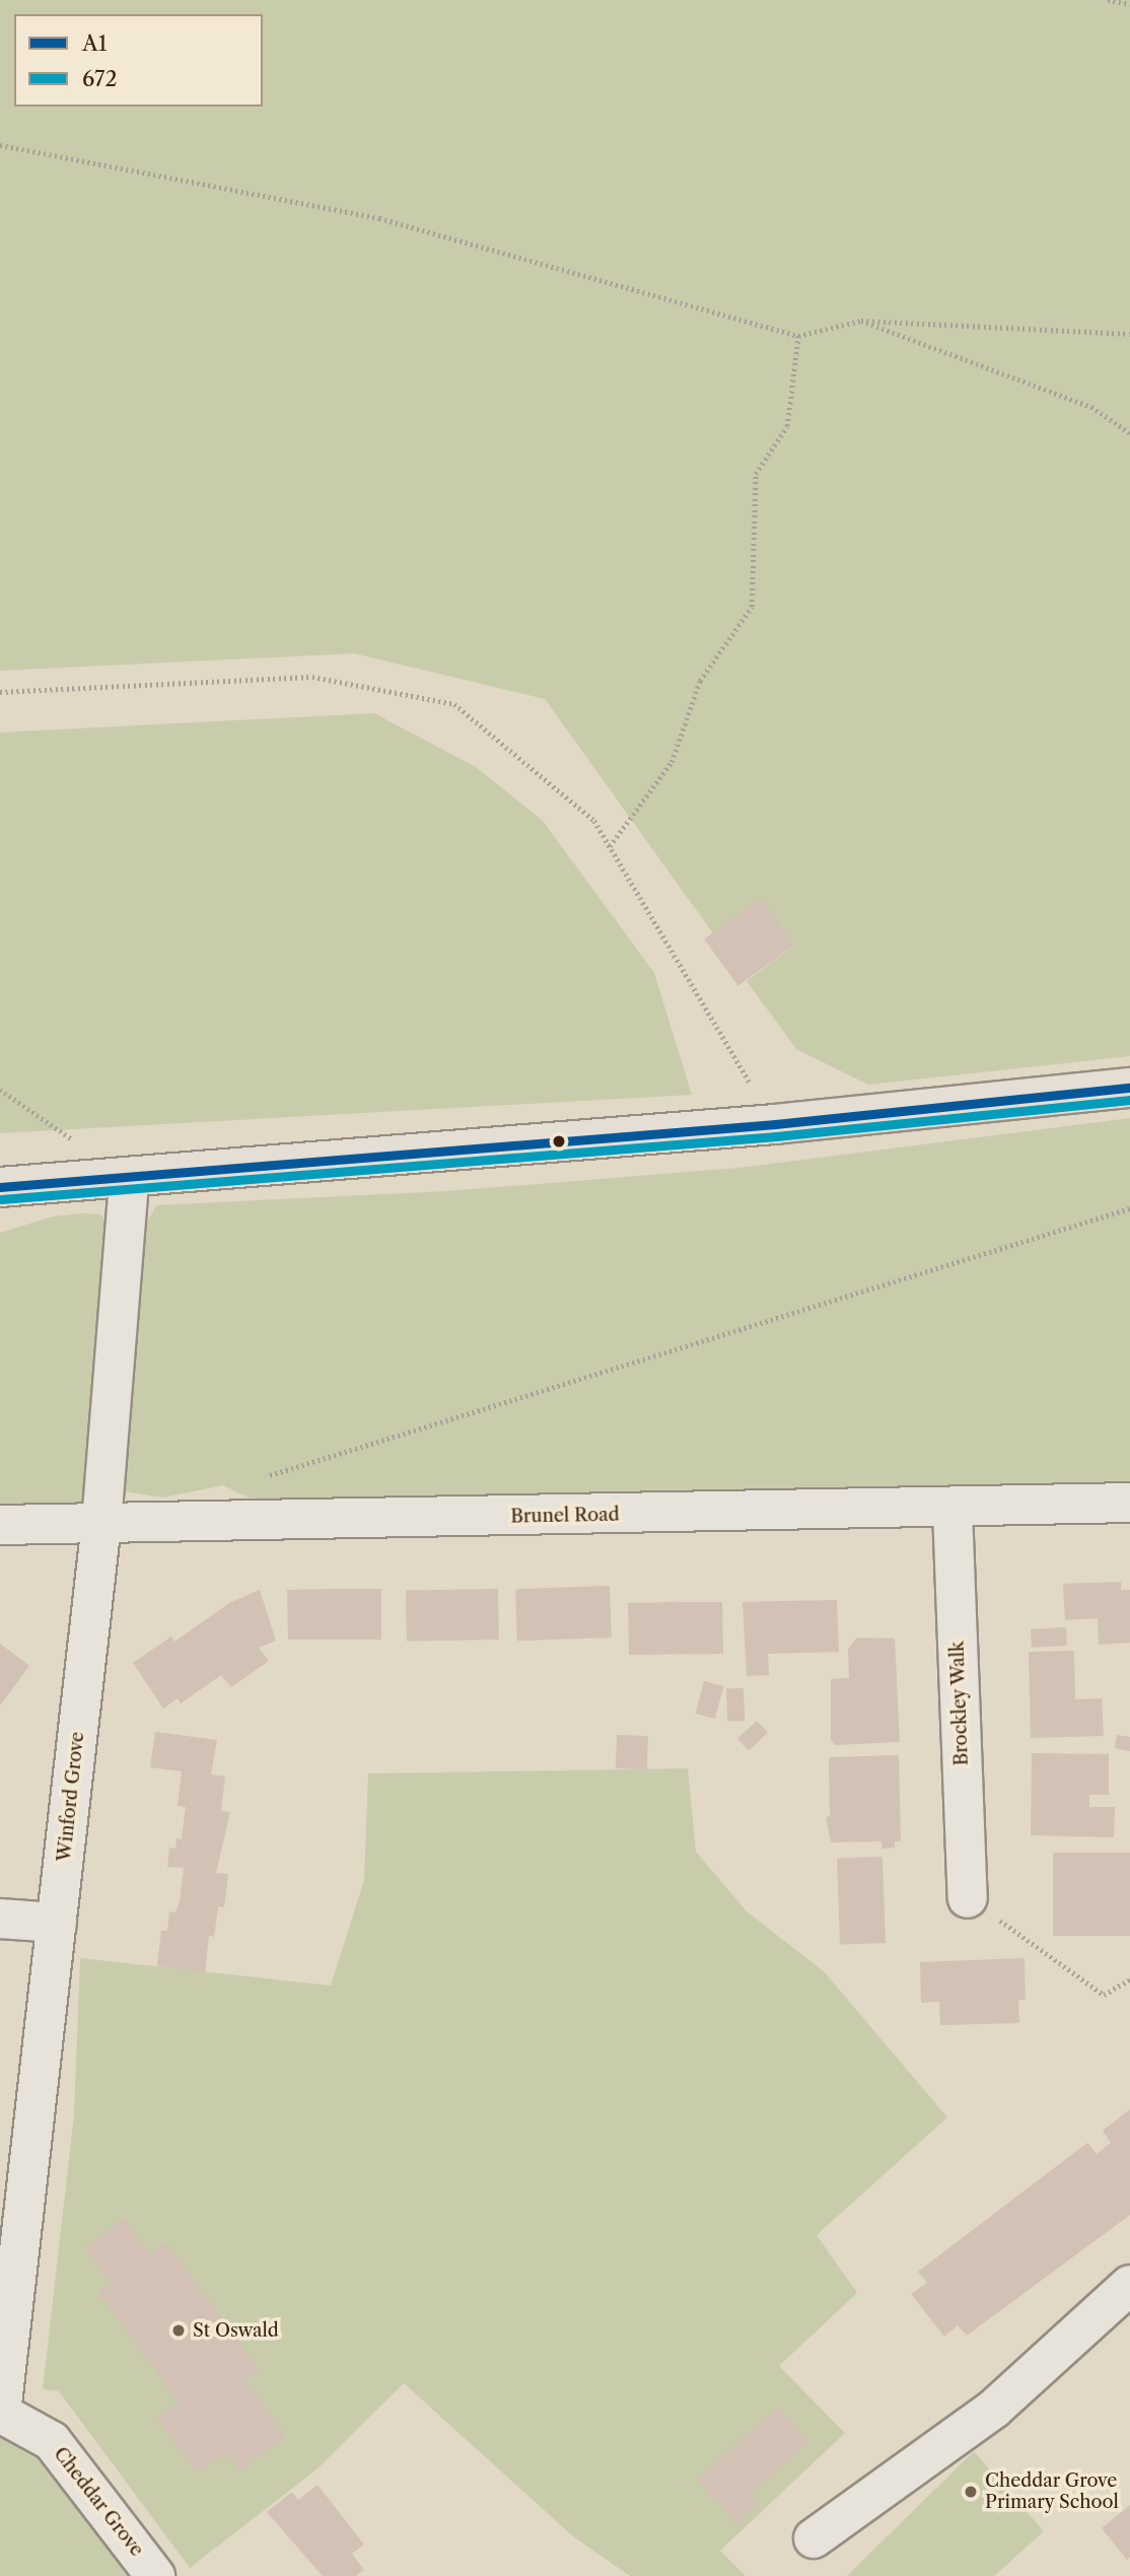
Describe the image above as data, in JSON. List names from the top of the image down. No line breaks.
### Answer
{"streets":{"street":["Brunel Road","Brockley Walk","Winford Grove","Cheddar Grove"]},"crossings":[["Brunel Road","Brockley Walk"],["Brunel Road","Winford Grove"],["Winford Grove","Cheddar Grove"]],"places":["St Oswald","Cheddar Grove Primary School"],"lines":["transit line A1","transit line 672"],"legend":["A1","672"]}
